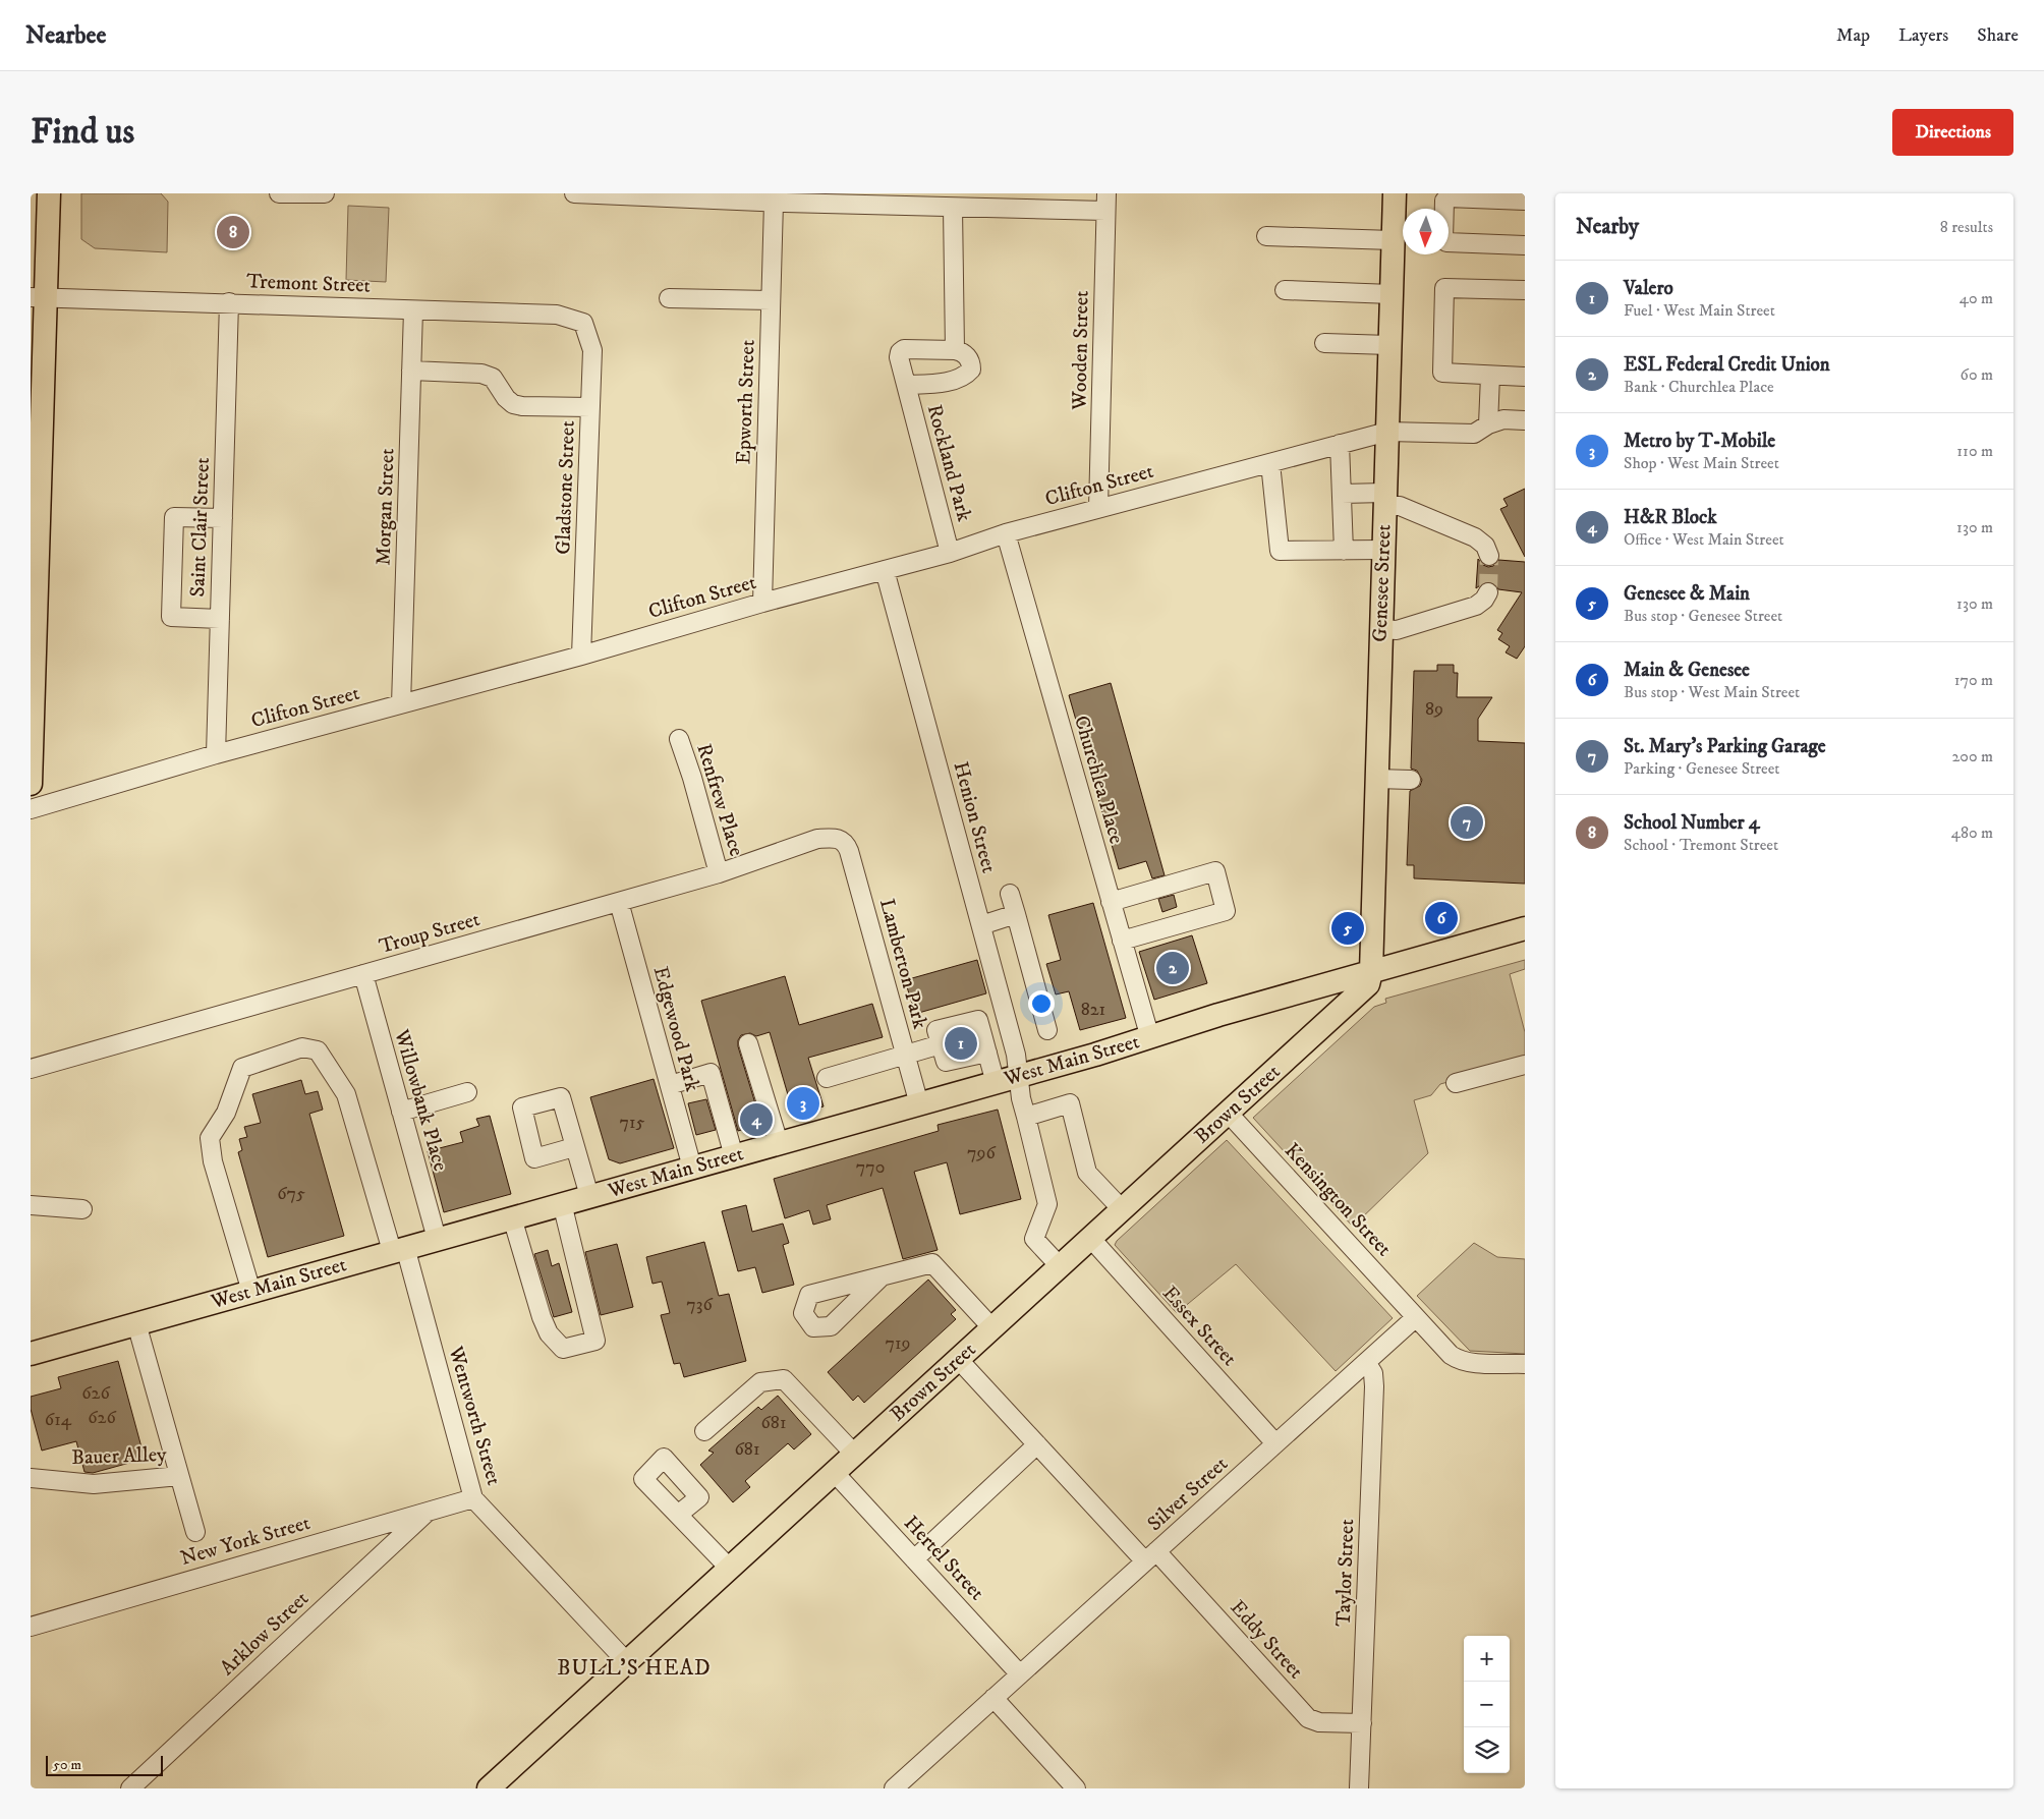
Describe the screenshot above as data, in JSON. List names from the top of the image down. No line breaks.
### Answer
{"streets":{"main road":["Genesee Street","West Main Street","Brown Street"],"street":["Tremont Street","Wooden Street","Epworth Street","Rockland Park","Clifton Street","Gladstone Street","Morgan Street","Saint Clair Street","Churchlea Place","Renfrew Place","Henion Street","Troup Street","Lamberton Park","Edgewood Park","Willowbank Place","Kensington Street","Essex Street","Wentworth Street","Bauer Alley","Silver Street","New York Street","Hertel Street","Taylor Street","Arklow Street","Eddy Street"]},"crossings":[["Tremont Street","Gladstone Street"],["Tremont Street","Morgan Street"],["Tremont Street","Saint Clair Street"],["Wooden Street","Clifton Street"],["Epworth Street","Clifton Street"],["Rockland Park","Clifton Street"],["Clifton Street","Gladstone Street"],["Clifton Street","Morgan Street"],["Clifton Street","Saint Clair Street"],["Clifton Street","Genesee Street"],["Clifton Street","Churchlea Place"],["Clifton Street","Henion Street"],["Genesee Street","West Main Street"],["Genesee Street","Brown Street"],["Churchlea Place","West Main Street"],["Renfrew Place","Troup Street"],["Henion Street","West Main Street"],["Henion Street","Brown Street"],["Troup Street","Lamberton Park"],["Troup Street","Edgewood Park"],["Troup Street","Willowbank Place"],["Lamberton Park","West Main Street"],["Edgewood Park","West Main Street"],["West Main Street","Willowbank Place"],["West Main Street","Brown Street"],["West Main Street","Wentworth Street"],["Brown Street","Kensington Street"],["Brown Street","Essex Street"],["Brown Street","Wentworth Street"],["Brown Street","Hertel Street"],["Brown Street","Eddy Street"],["Kensington Street","Silver Street"],["Essex Street","Silver Street"],["Wentworth Street","New York Street"],["Silver Street","Hertel Street"],["Silver Street","Taylor Street"],["Silver Street","Eddy Street"],["New York Street","Arklow Street"],["Taylor Street","Eddy Street"]],"districts":["BULL'S HEAD"],"house_numbers":["89","821","715","796","770","675","736","719","626","626","614","681","681"],"scale_bar":"50 m","north":"bottom","page":{"header":"Nearbee","nav":["Map","Layers","Share"],"buttons":"Directions","title":"Find us","heading":["Nearby","8 results"],"pins":["8","7","6","5","2","1","3","4"],"list":[{"mark":"1","name":"Valero","note":"Fuel · West Main Street","value":"40 m"},{"mark":"2","name":"ESL Federal Credit Union","note":"Bank · Churchlea Place","value":"60 m"},{"mark":"3","name":"Metro by T-Mobile","note":"Shop · West Main Street","value":"110 m"},{"mark":"4","name":"H&R Block","note":"Office · West Main Street","value":"130 m"},{"mark":"5","name":"Genesee & Main","note":"Bus stop · Genesee Street","value":"130 m"},{"mark":"6","name":"Main & Genesee","note":"Bus stop · West Main Street","value":"170 m"},{"mark":"7","name":"St. Mary's Parking Garage","note":"Parking · Genesee Street","value":"200 m"},{"mark":"8","name":"School Number 4","note":"School · Tremont Street","value":"480 m"}],"map_buttons":["+","−"],"scale":"50 m"}}
